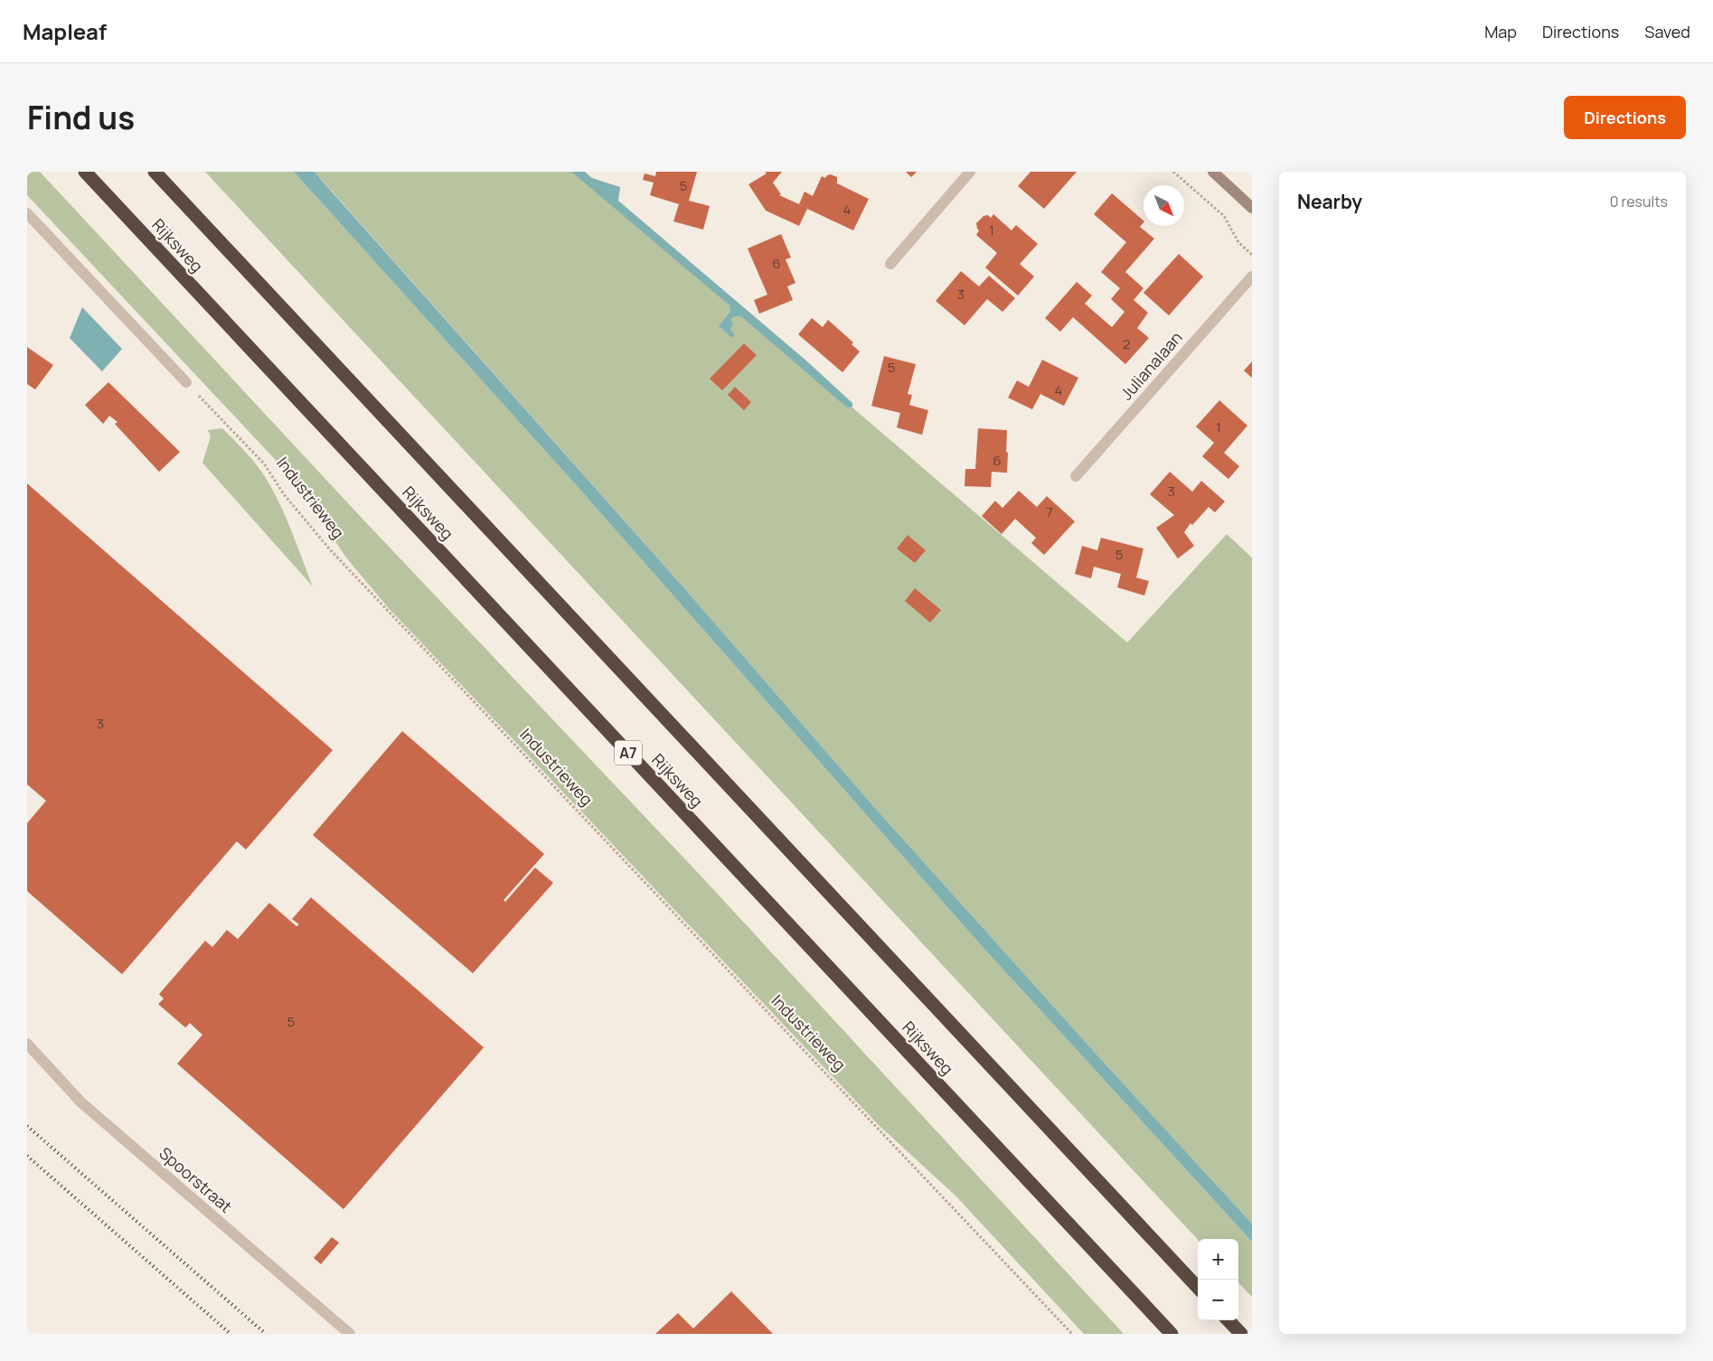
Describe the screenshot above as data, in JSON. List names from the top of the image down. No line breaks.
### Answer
{"streets":{"highway":["Rijksweg","A7"],"street":["Julianalaan","Spoorstraat"],"path":["Industrieweg"]},"house_numbers":["5","4","1","6","3","2","5","4","1","6","3","7","5","3","5"],"north":"bottom right","page":{"header":"Mapleaf","nav":["Map","Directions","Saved"],"title":"Find us","buttons":"Directions","heading":["Nearby","0 results"],"map_buttons":["+","−"]}}
